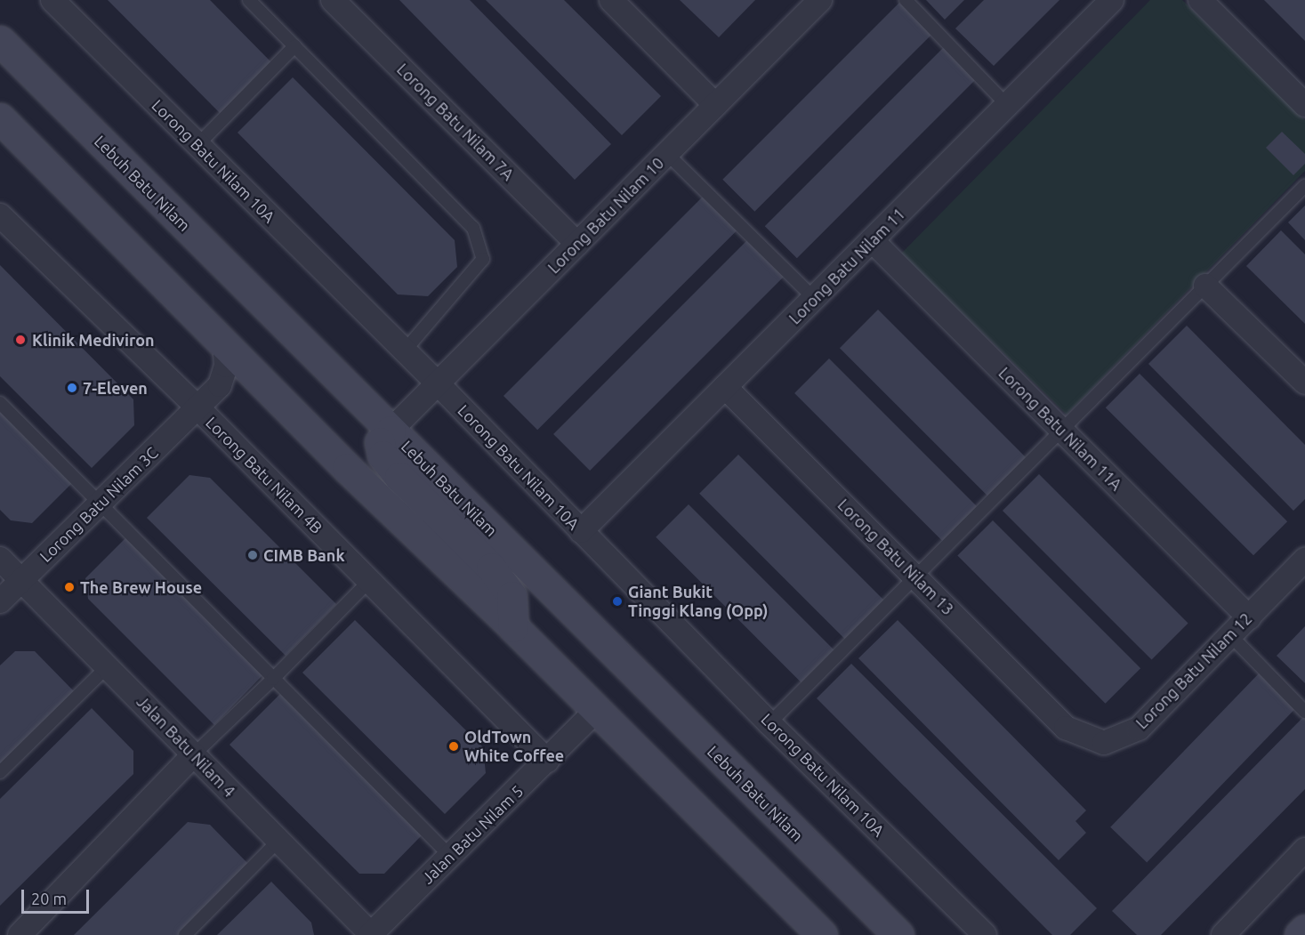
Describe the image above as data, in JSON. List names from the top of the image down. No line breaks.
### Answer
{"streets":{"main road":["Lebuh Batu Nilam"],"street":["Lorong Batu Nilam 7A","Lorong Batu Nilam 10A","Lorong Batu Nilam 10","Lorong Batu Nilam 11","Lorong Batu Nilam 11A","Lorong Batu Nilam 4B","Lorong Batu Nilam 3C","Lorong Batu Nilam 13","Lorong Batu Nilam 12","Jalan Batu Nilam 4","Jalan Batu Nilam 5"]},"crossings":[["Lorong Batu Nilam 7A","Lorong Batu Nilam 10"],["Lorong Batu Nilam 10A","Lorong Batu Nilam 10"],["Lorong Batu Nilam 10A","Lorong Batu Nilam 11"],["Lebuh Batu Nilam","Lorong Batu Nilam 10"],["Lorong Batu Nilam 11","Lorong Batu Nilam 11A"],["Lorong Batu Nilam 11","Lorong Batu Nilam 13"],["Lorong Batu Nilam 11A","Lorong Batu Nilam 12"],["Lorong Batu Nilam 4B","Lorong Batu Nilam 3C"],["Lorong Batu Nilam 4B","Jalan Batu Nilam 5"],["Lorong Batu Nilam 3C","Jalan Batu Nilam 4"],["Lorong Batu Nilam 13","Lorong Batu Nilam 12"],["Jalan Batu Nilam 4","Jalan Batu Nilam 5"]],"places":["Klinik Mediviron","7-Eleven","CIMB Bank","The Brew House","Giant Bukit Tinggi Klang (Opp)","OldTown White Coffee"],"scale_bar":"20 m"}
